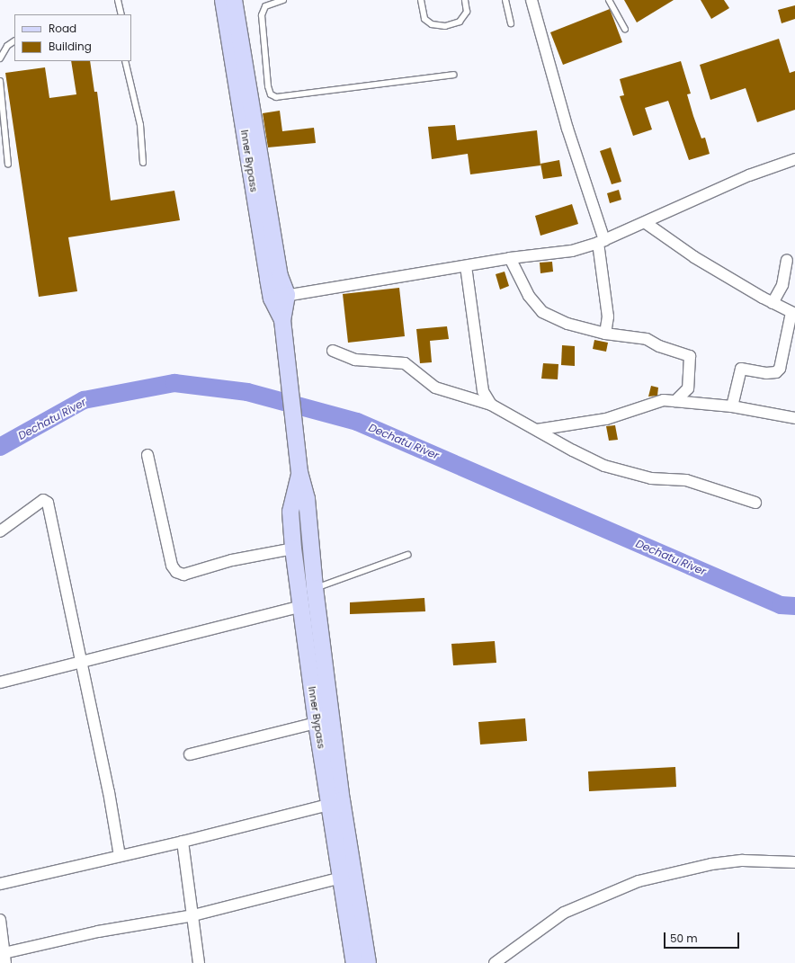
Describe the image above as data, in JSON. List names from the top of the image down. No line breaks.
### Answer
{"streets":{"main road":["Inner Bypass"]},"water":["Dechatu River"],"legend":["Road","Building"],"scale_bar":"50 m"}
